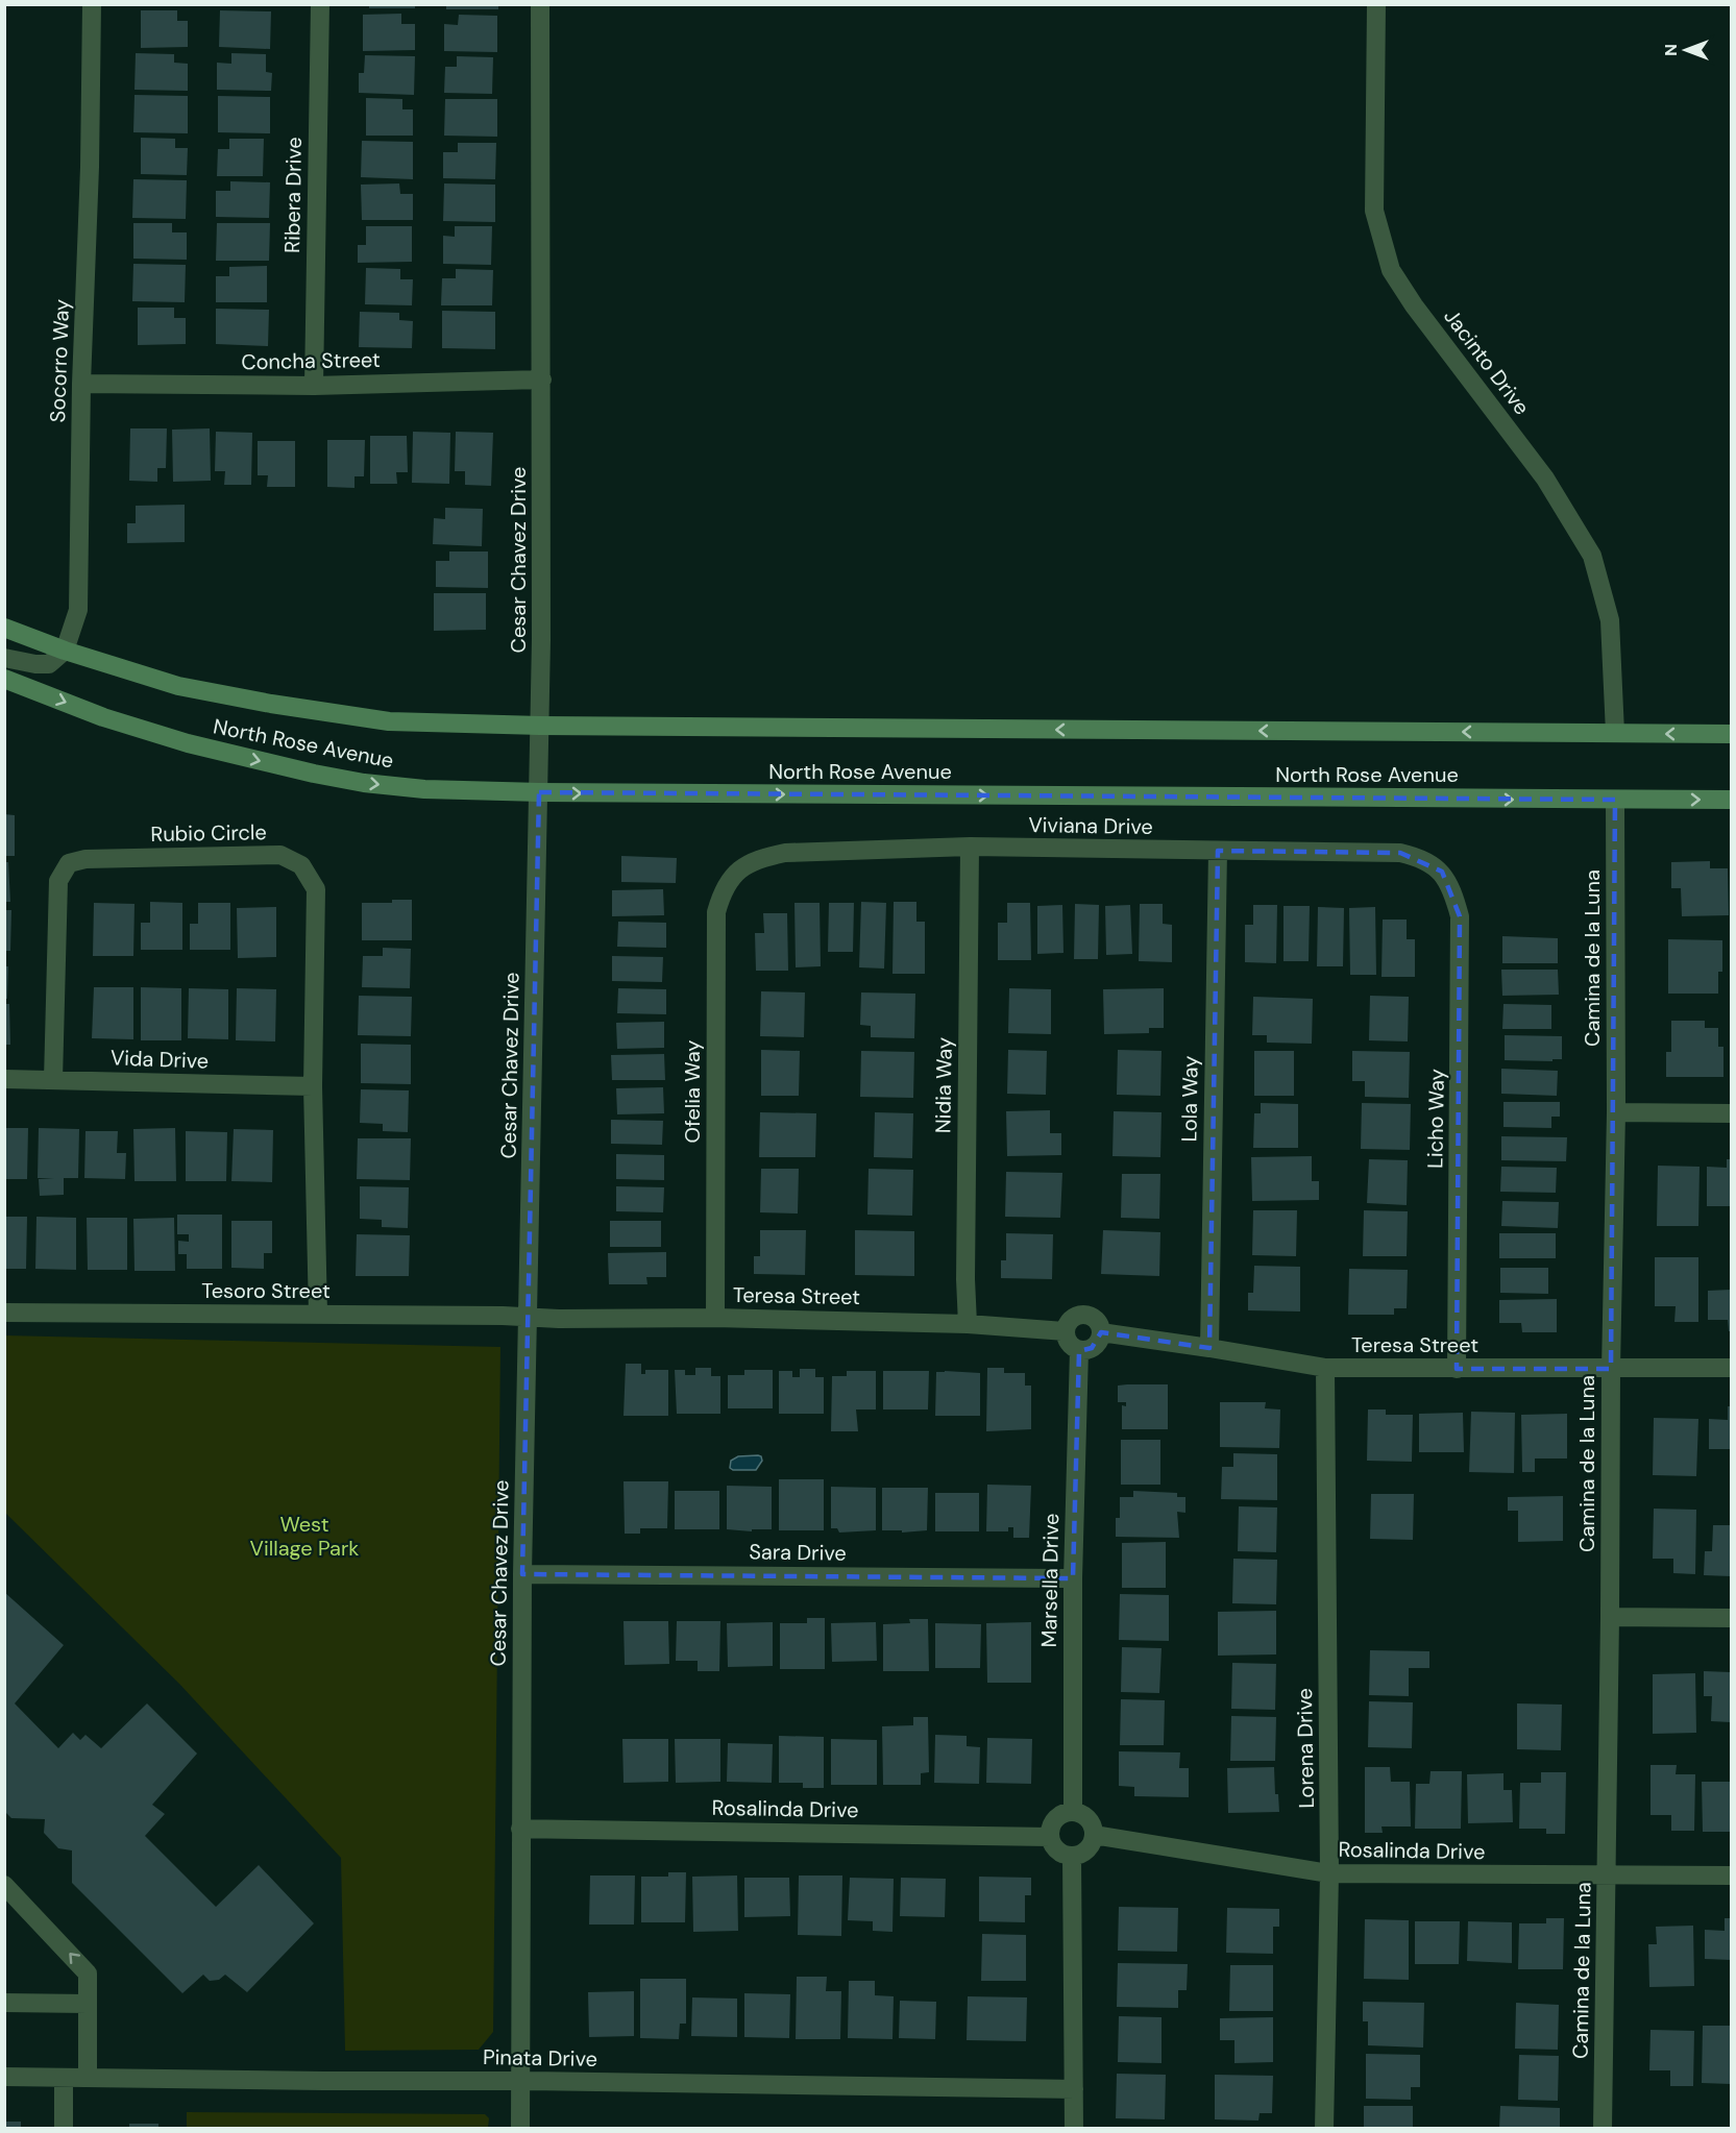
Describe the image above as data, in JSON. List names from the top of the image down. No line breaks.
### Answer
{"streets":{"main road":["North Rose Avenue"],"street":["Ribera Drive","Socorro Way","Concha Street","Jacinto Drive","Cesar Chavez Drive","Viviana Drive","Rubio Circle","Camina de la Luna","Vida Drive","Nidia Way","Ofelia Way","Lola Way","Licho Way","Tesoro Street","Teresa Street","Sara Drive","Marsella Drive","Lorena Drive","Rosalinda Drive","Pinata Drive"]},"crossings":[["Ribera Drive","Concha Street"],["Socorro Way","Concha Street"],["Socorro Way","North Rose Avenue"],["Concha Street","Cesar Chavez Drive"],["Jacinto Drive","North Rose Avenue"],["Cesar Chavez Drive","North Rose Avenue"],["Cesar Chavez Drive","Tesoro Street"],["Cesar Chavez Drive","Teresa Street"],["Cesar Chavez Drive","Sara Drive"],["Cesar Chavez Drive","Rosalinda Drive"],["Cesar Chavez Drive","Pinata Drive"],["North Rose Avenue","Camina de la Luna"],["Viviana Drive","Nidia Way"],["Viviana Drive","Ofelia Way"],["Viviana Drive","Lola Way"],["Viviana Drive","Licho Way"],["Rubio Circle","Vida Drive"],["Rubio Circle","Tesoro Street"],["Camina de la Luna","Teresa Street"],["Camina de la Luna","Rosalinda Drive"],["Nidia Way","Teresa Street"],["Ofelia Way","Teresa Street"],["Lola Way","Teresa Street"],["Licho Way","Teresa Street"],["Tesoro Street","Teresa Street"],["Teresa Street","Marsella Drive"],["Teresa Street","Lorena Drive"],["Sara Drive","Marsella Drive"],["Marsella Drive","Rosalinda Drive"],["Lorena Drive","Rosalinda Drive"]],"parks":["West Village Park"],"north":"left"}
